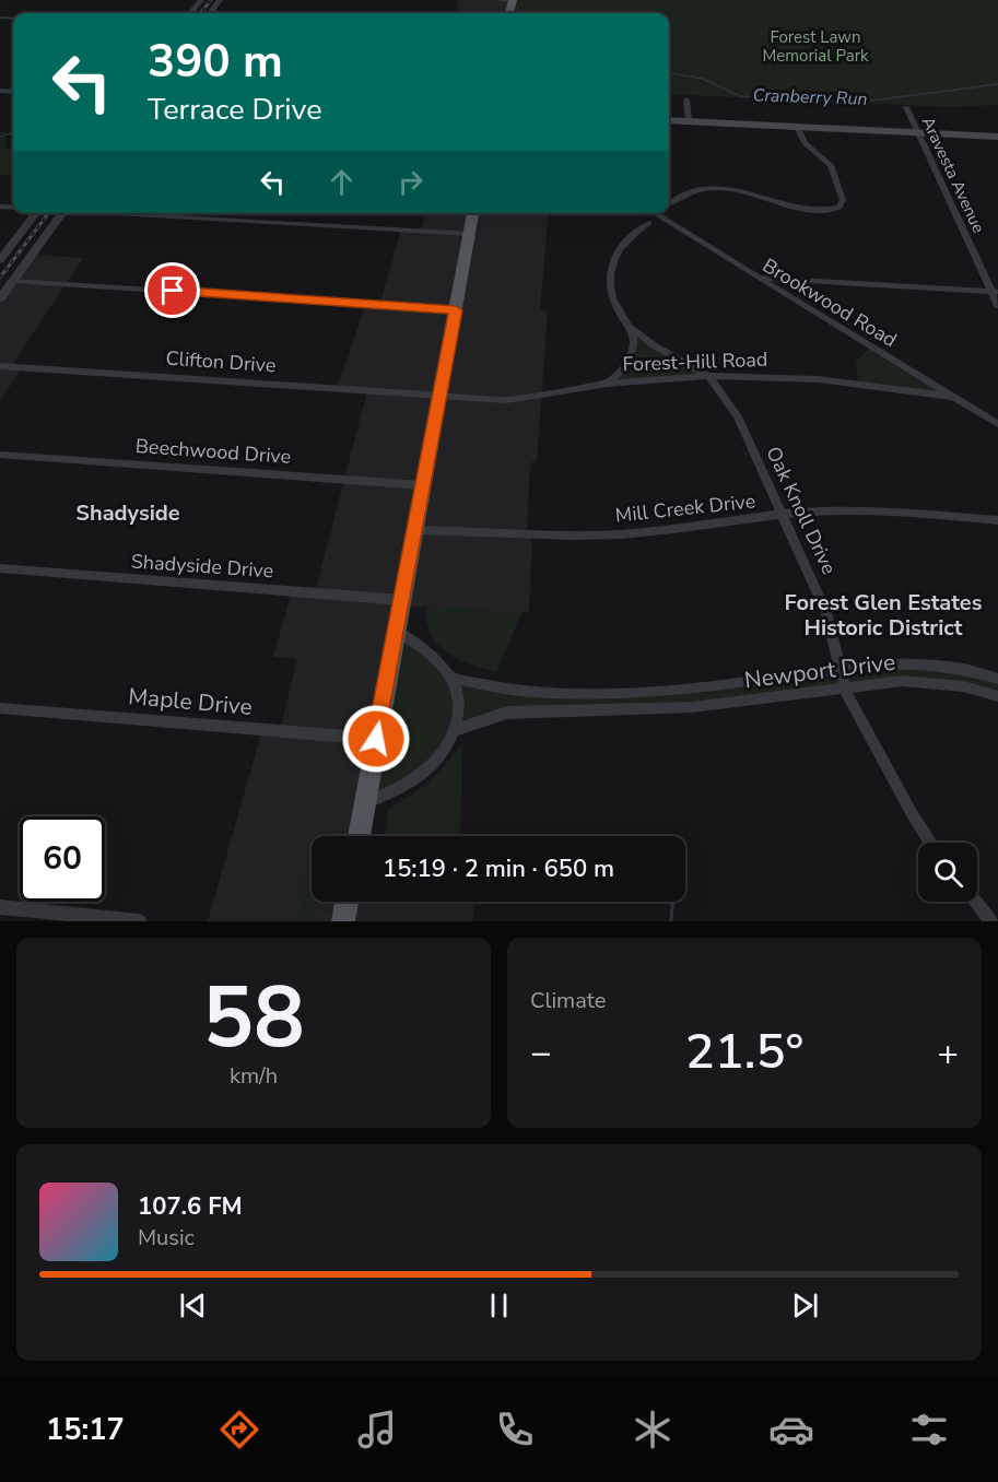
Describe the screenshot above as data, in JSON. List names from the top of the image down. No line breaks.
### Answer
{"streets":{"street":["Aravesta Avenue","Brookwood Road","Clifton Drive","Forest-Hill Road","Beechwood Drive","Mill Creek Drive","Oak Knoll Drive","Shadyside Drive","Newport Drive","Maple Drive"]},"crossings":[["Brookwood Road","Forest-Hill Road"],["Clifton Drive","Forest-Hill Road"],["Forest-Hill Road","Oak Knoll Drive"],["Mill Creek Drive","Oak Knoll Drive"],["Oak Knoll Drive","Newport Drive"]],"districts":["Shadyside","Forest Glen Estates Historic District"],"water":["Cranberry Run"],"parks":["Forest Lawn Memorial Park"],"page":{"turn":["390 m","Terrace Drive"],"limit":"60","trip":"15:19 · 2 min · 650 m","tile":[["58","km/h"],"Climate"],"heat":["−","21.5°","+"],"song":["107.6 FM","Music"],"tabs":"15:17"}}
